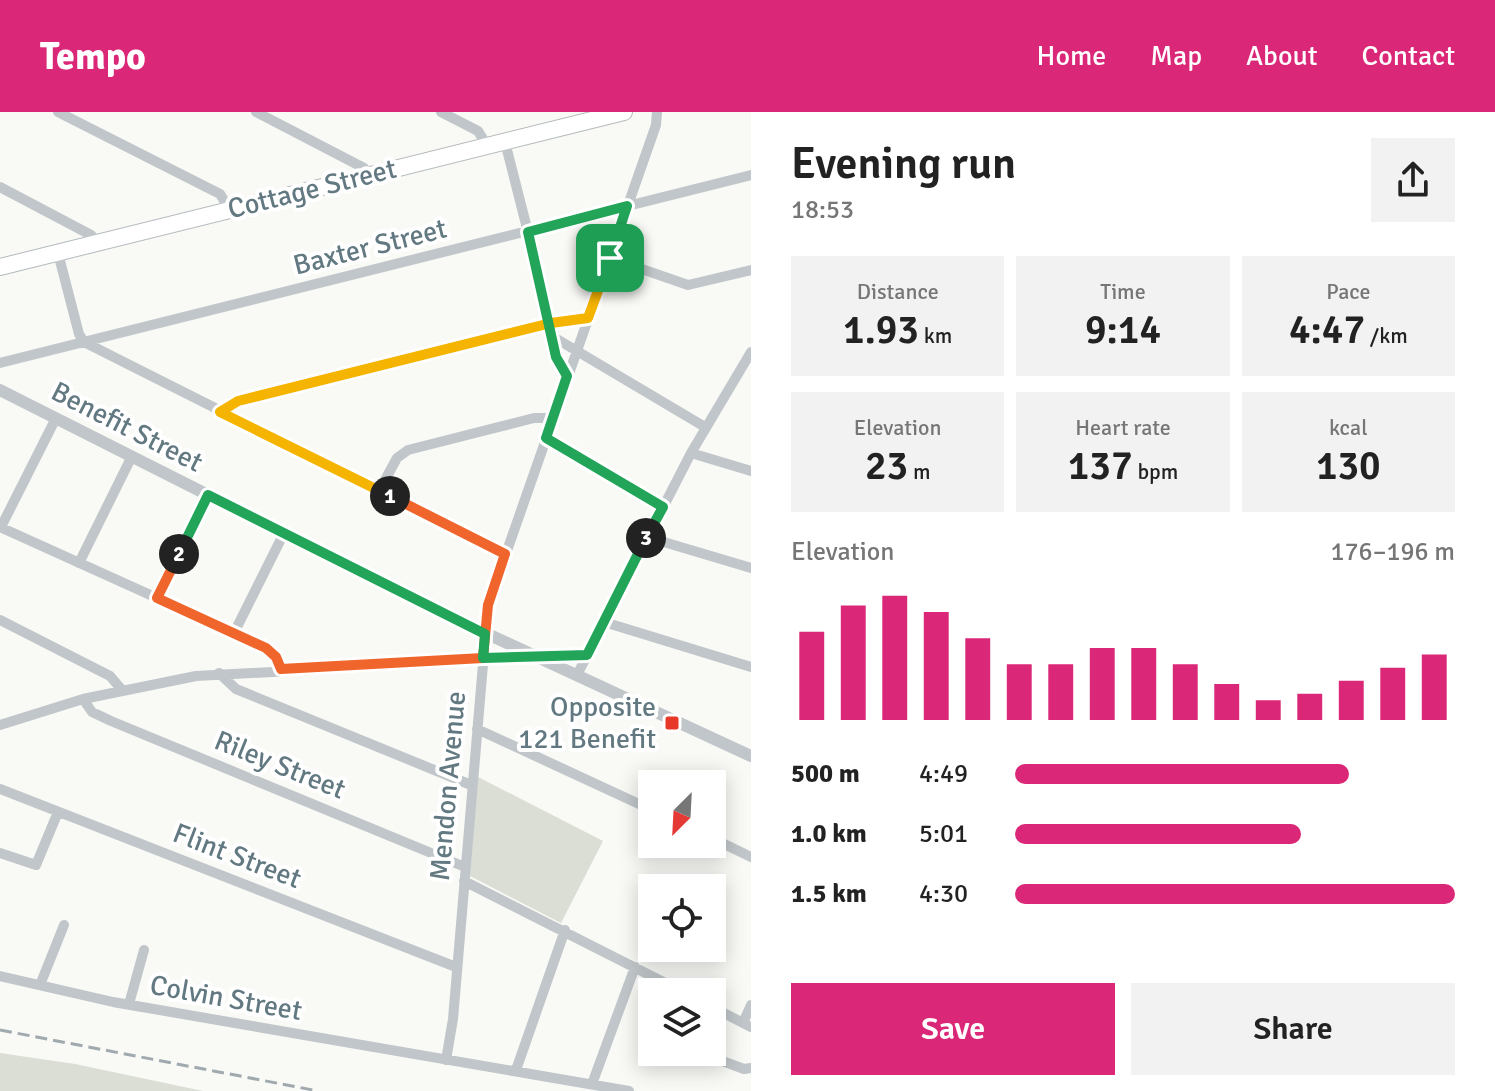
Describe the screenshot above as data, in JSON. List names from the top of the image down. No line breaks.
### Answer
{"streets":{"main road":["Cottage Street"],"street":["Baxter Street","Benefit Street","Riley Street","Mendon Avenue","Flint Street","Colvin Street"]},"crossings":[["Baxter Street","Mendon Avenue"],["Benefit Street","Mendon Avenue"],["Riley Street","Mendon Avenue"],["Mendon Avenue","Flint Street"],["Mendon Avenue","Colvin Street"]],"places":{"transit":["Opposite 121 Benefit"]},"north":"bottom left","page":{"header":"Tempo","nav":["Home","Map","About","Contact"],"heading":["Evening run","18:53"],"stats":[["Distance","1.93 km"],["Time","9:14"],["Pace","4:47 /km"],["Elevation","23 m"],["Heart rate","137 bpm"],["kcal","130"]],"pins":["1","3","2"],"chart":["Elevation","176–196 m"],"list":[{"name":"500 m","note":"4:49"},{"name":"1.0 km","note":"5:01"},{"name":"1.5 km","note":"4:30"}],"buttons":["Save","Share"]}}
